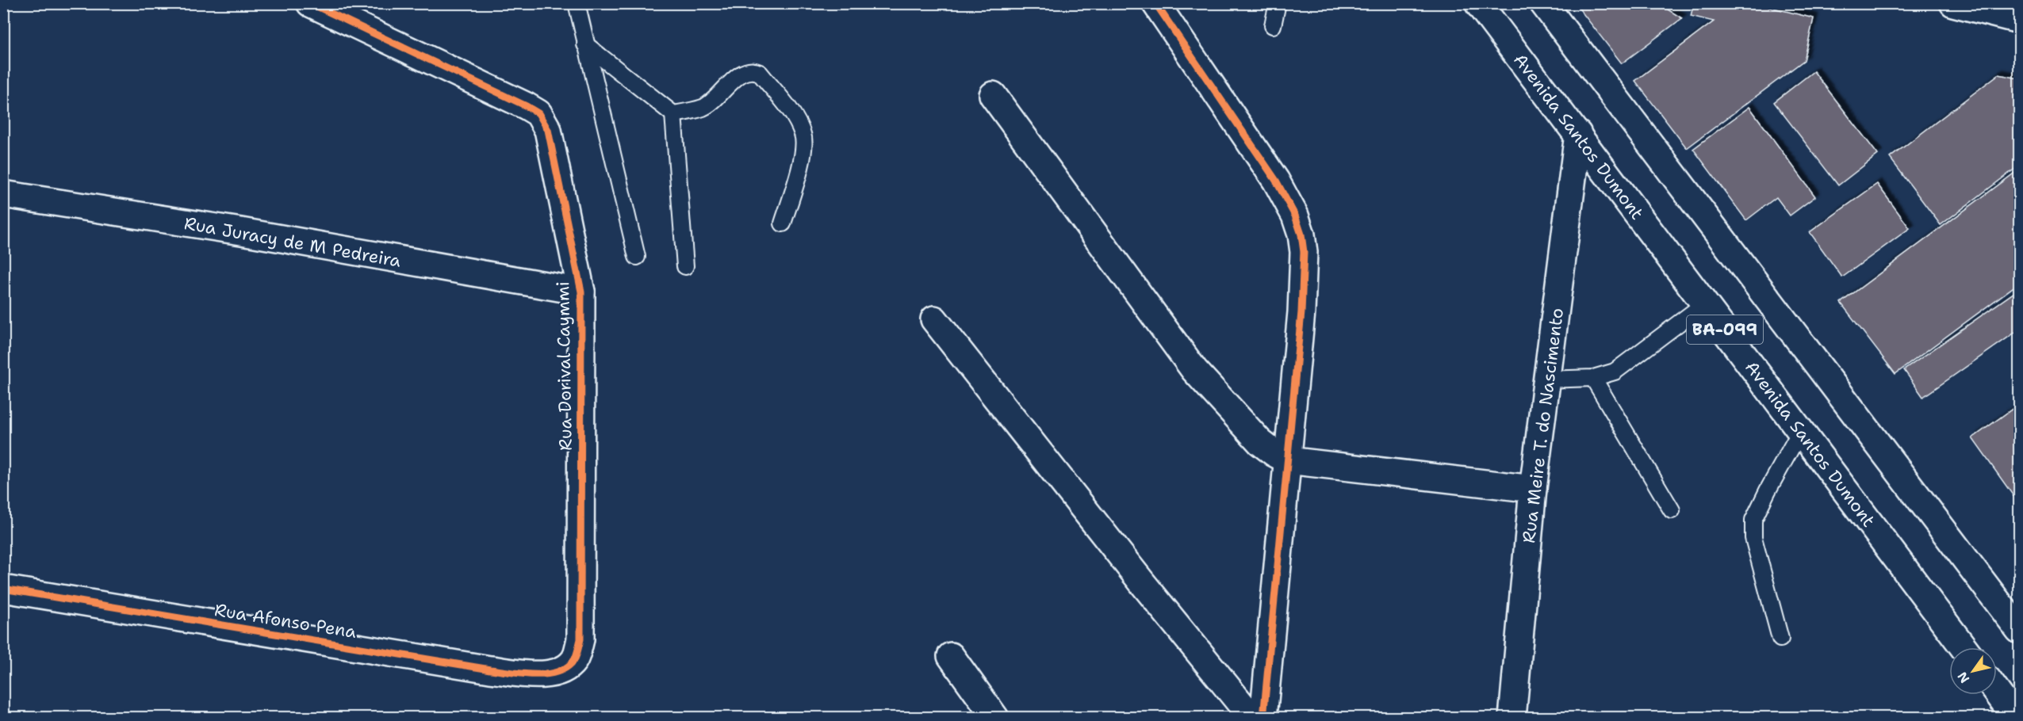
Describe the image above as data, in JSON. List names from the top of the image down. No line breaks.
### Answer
{"streets":{"main road":["Avenida Santos Dumont","Rua Juracy de M Pedreira","BA-099","Rua Dorival Caymmi","Rua Meire T. do Nascimento","Rua Afonso Pena"]},"crossings":[["Avenida Santos Dumont","Rua Meire T. do Nascimento"],["Rua Juracy de M Pedreira","Rua Dorival Caymmi"],["Rua Dorival Caymmi","Rua Afonso Pena"]],"north":"bottom left"}
